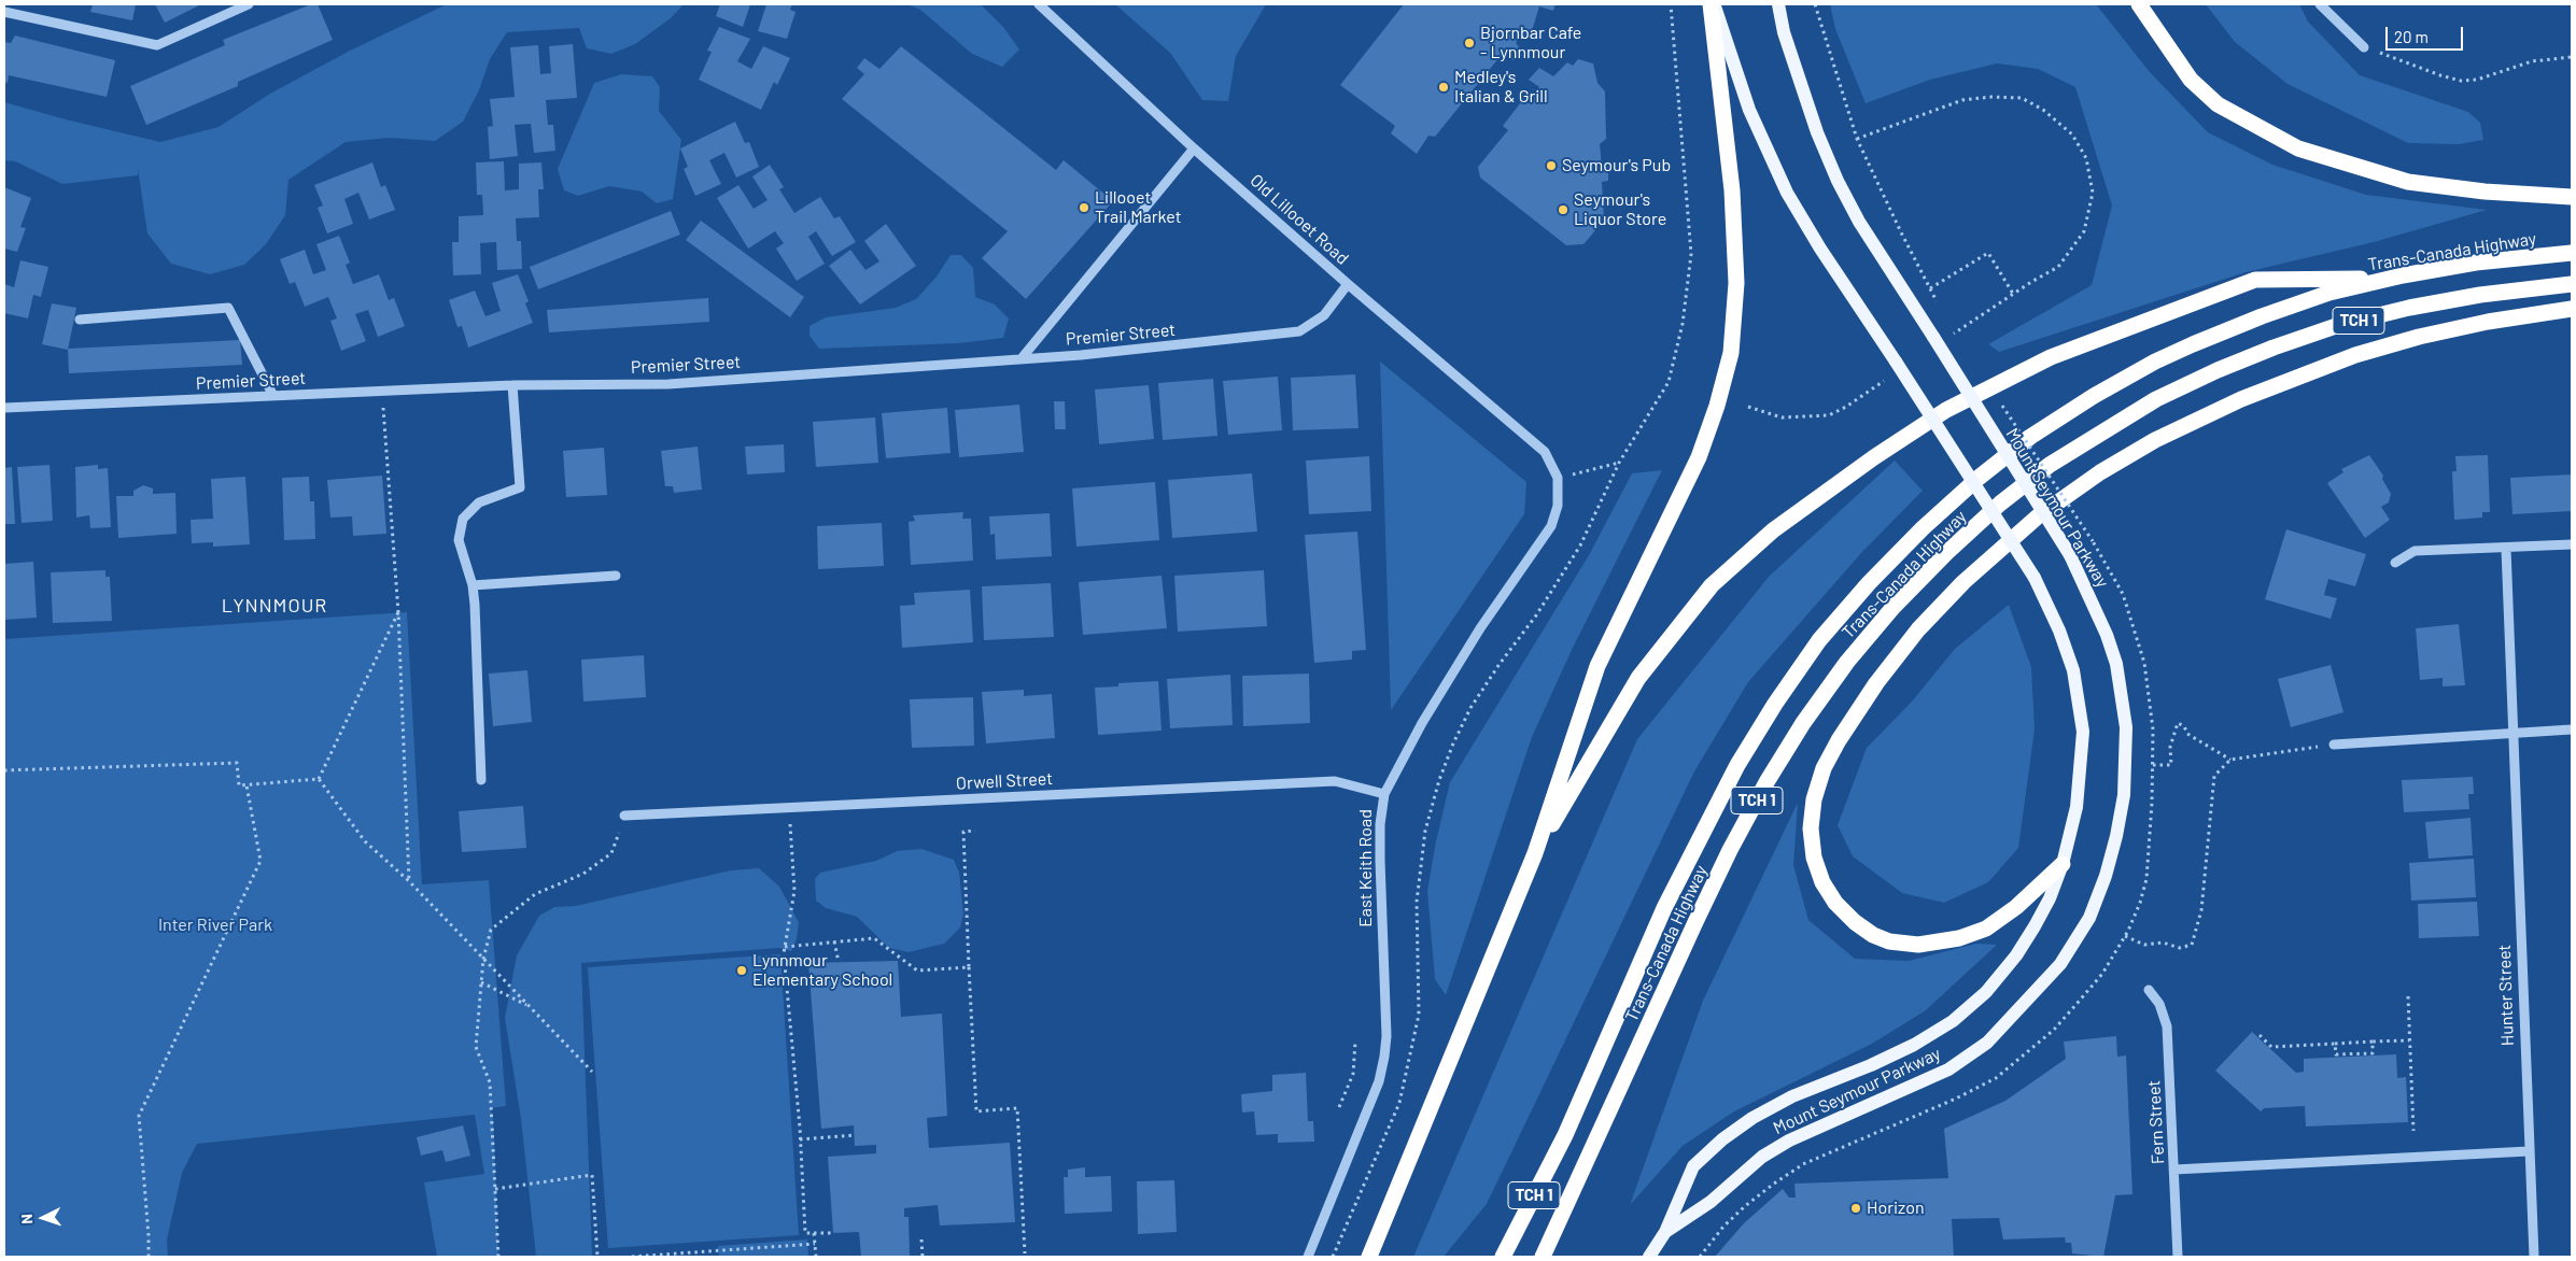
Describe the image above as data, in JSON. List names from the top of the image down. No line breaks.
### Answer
{"streets":{"highway":["Trans-Canada Highway","TCH 1"],"main road":["Mount Seymour Parkway"],"street":["Old Lillooet Road","Premier Street","Orwell Street","East Keith Road","Hunter Street","Fern Street"]},"crossings":[["Old Lillooet Road","Premier Street"],["Old Lillooet Road","East Keith Road"],["Orwell Street","East Keith Road"]],"districts":["LYNNMOUR"],"parks":["Inter River Park"],"places":["Bjornbar Cafe - Lynnmour","Medley's Italian & Grill","Seymour's Pub","Lillooet Trail Market","Seymour's Liquor Store","Lynnmour Elementary School","Horizon"],"scale_bar":"20 m","north":"left"}
